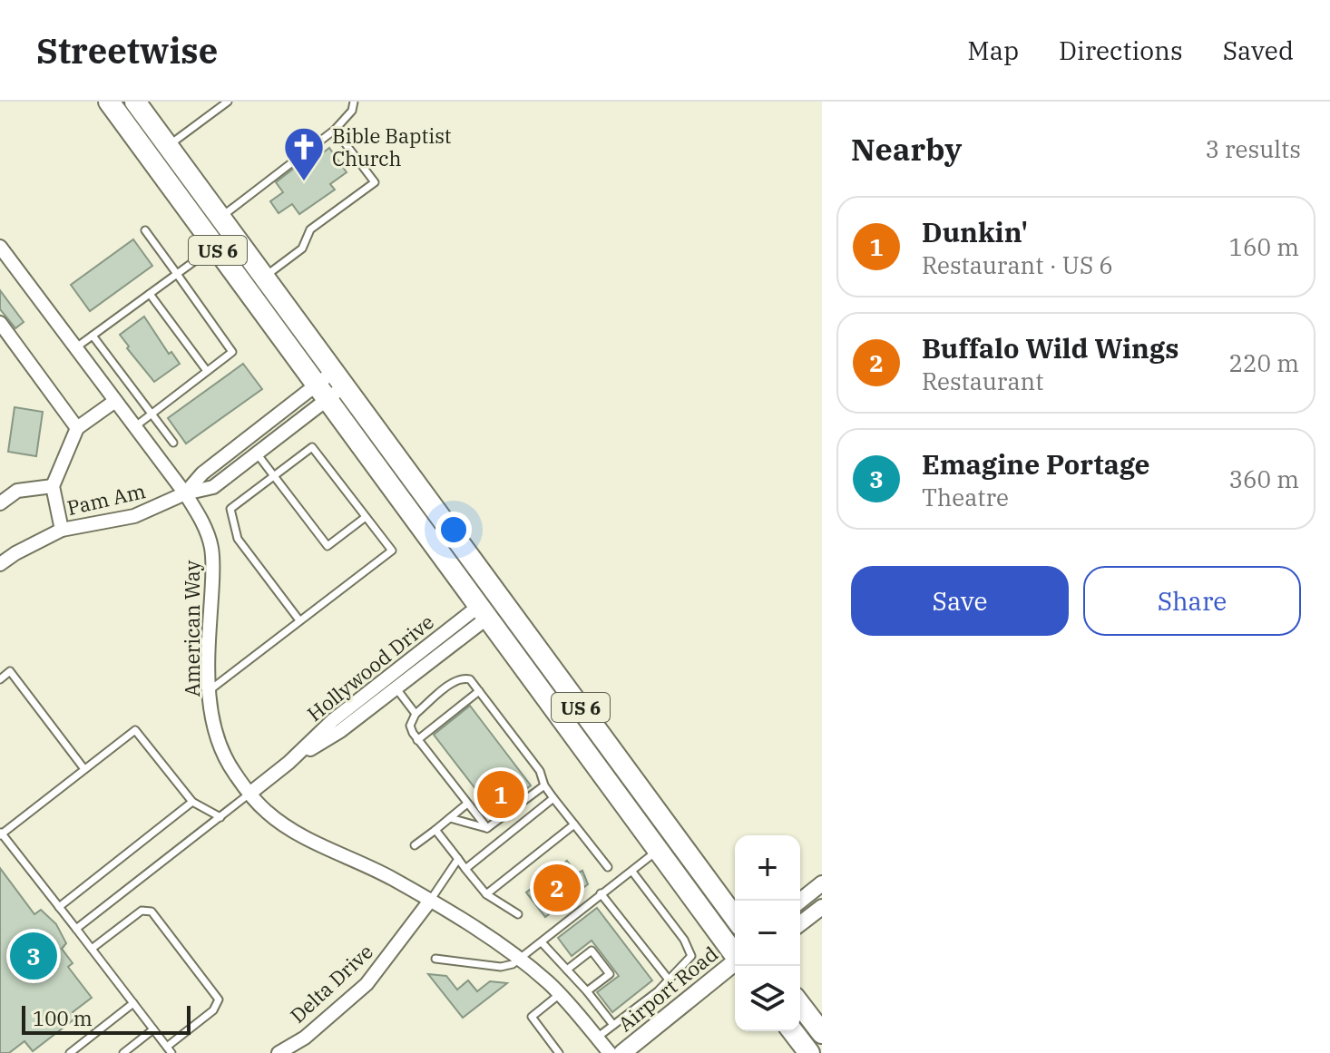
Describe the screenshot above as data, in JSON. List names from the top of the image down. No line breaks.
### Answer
{"streets":{"main road":["US 6","Airport Road"],"street":["Pam Am","American Way","Hollywood Drive","Delta Drive"]},"crossings":[["US 6","Pam Am"],["US 6","Hollywood Drive"],["Pam Am","American Way"],["American Way","Hollywood Drive"],["American Way","Delta Drive"]],"places":{"church":["Bible Baptist Church"]},"scale_bar":"100 m","page":{"header":"Streetwise","nav":["Map","Directions","Saved"],"heading":["Nearby","3 results"],"list":[{"mark":"1","name":"Dunkin'","note":"Restaurant · US 6","value":"160 m"},{"mark":"2","name":"Buffalo Wild Wings","note":"Restaurant","value":"220 m"},{"mark":"3","name":"Emagine Portage","note":"Theatre","value":"360 m"}],"buttons":["Save","Share"],"pins":["1","2","3"],"map_buttons":["+","−"],"scale":"100 m"}}
